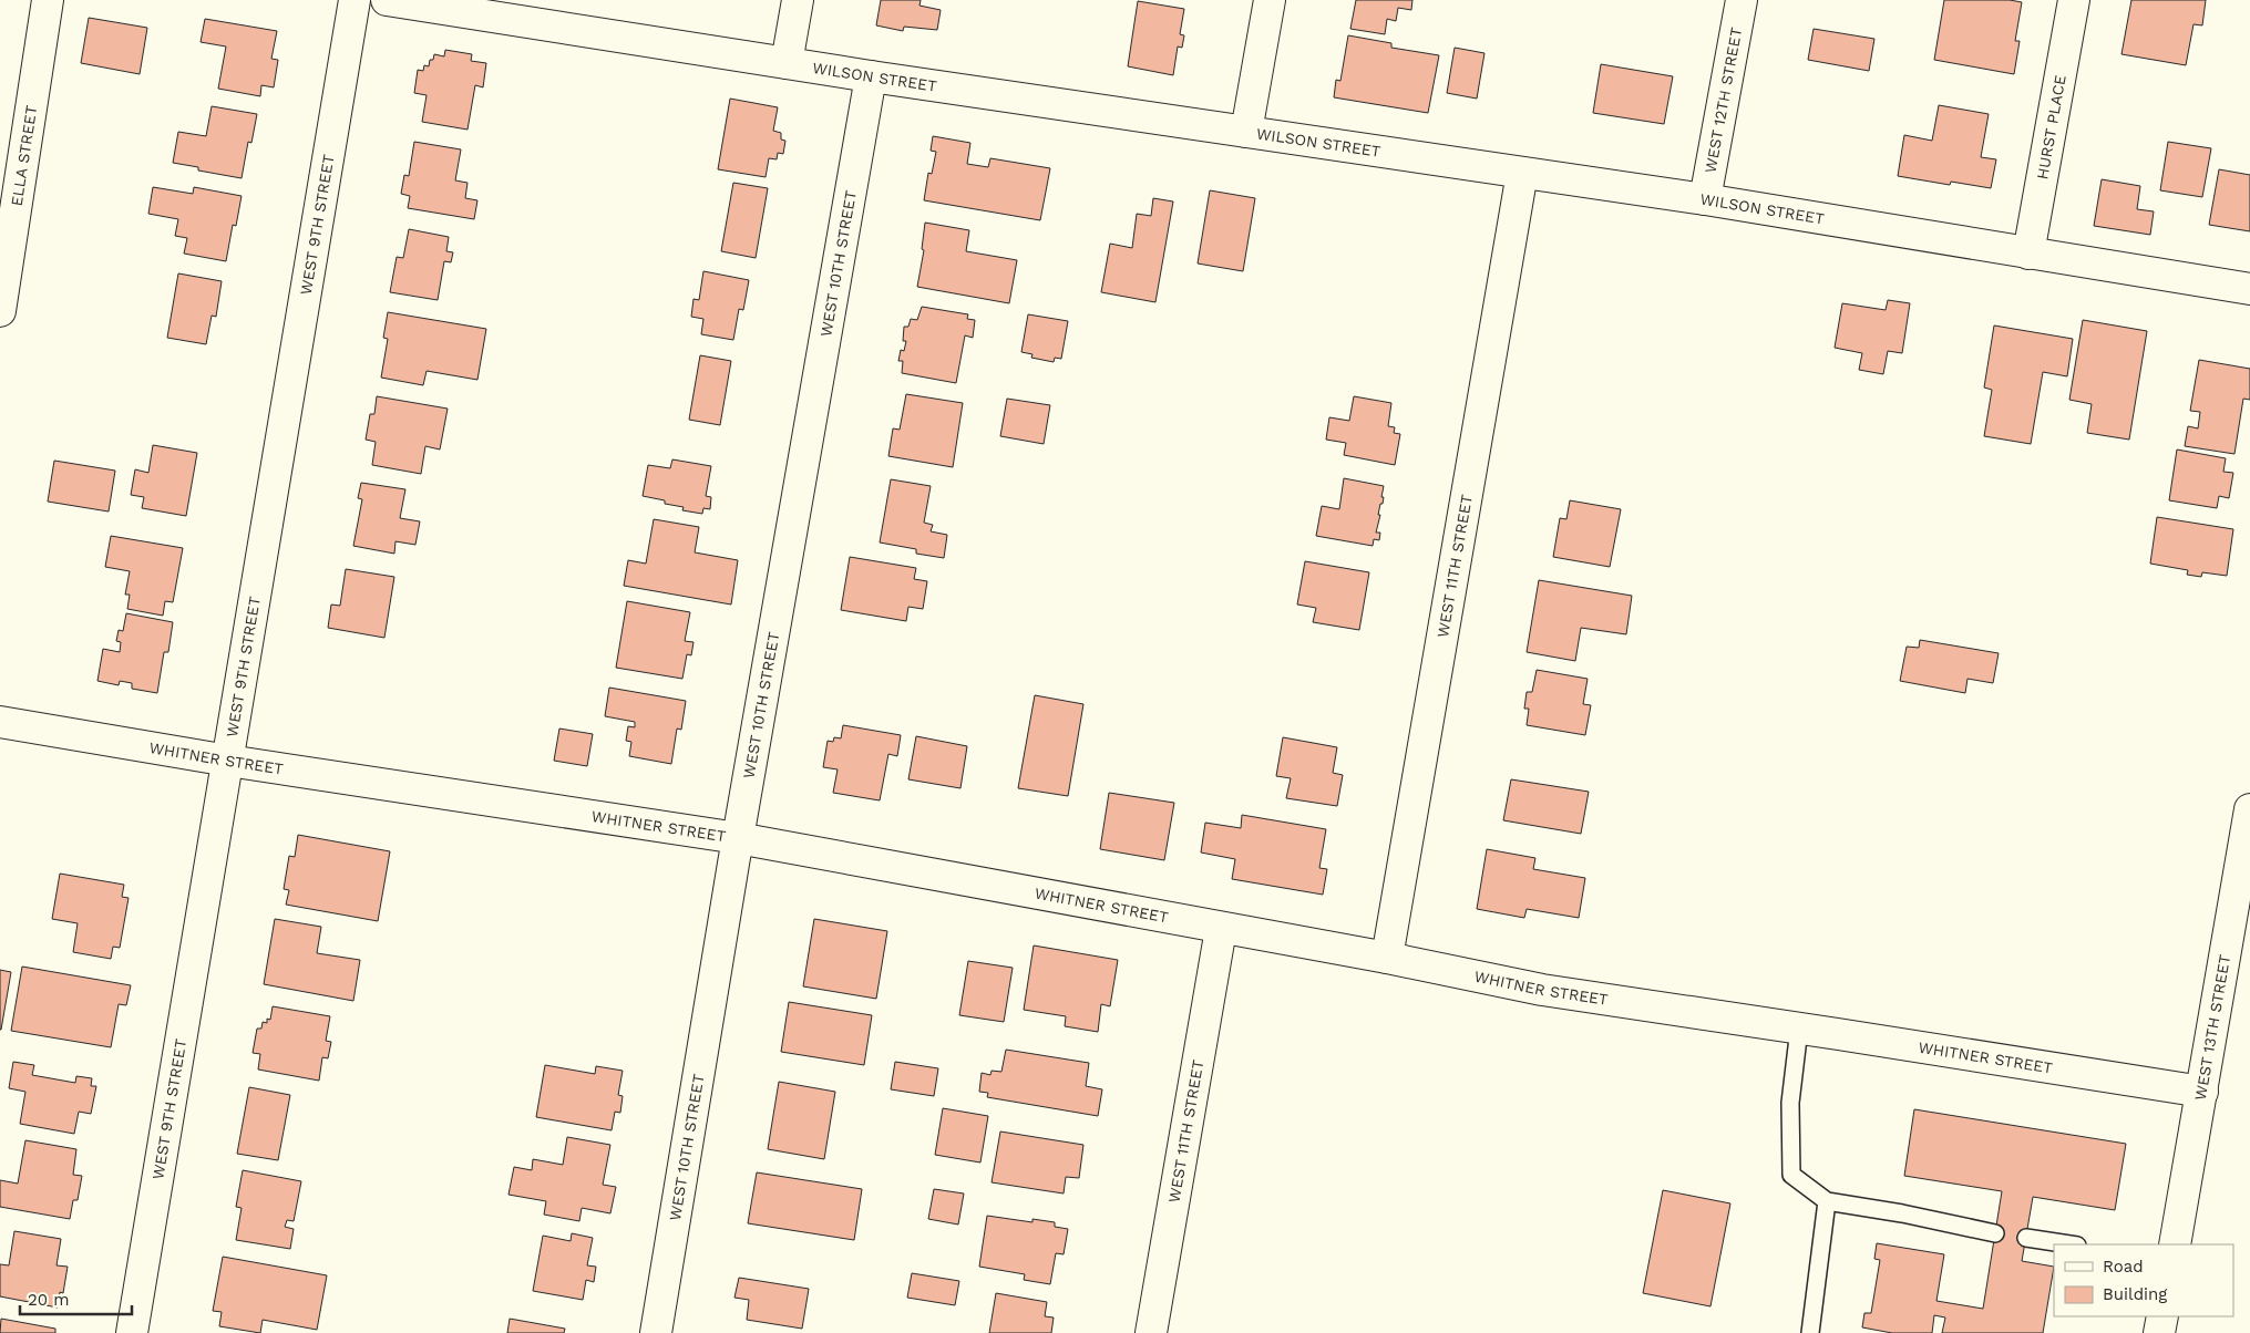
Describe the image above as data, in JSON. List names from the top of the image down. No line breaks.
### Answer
{"streets":{"street":["WILSON STREET","WEST 12TH STREET","HURST PLACE","ELLA STREET","WEST 9TH STREET","WEST 10TH STREET","WEST 11TH STREET","WHITNER STREET","WEST 13TH STREET"]},"crossings":[["WILSON STREET","WEST 12TH STREET"],["WILSON STREET","HURST PLACE"],["WILSON STREET","WEST 10TH STREET"],["WILSON STREET","WEST 11TH STREET"],["WEST 9TH STREET","WHITNER STREET"],["WEST 10TH STREET","WHITNER STREET"],["WEST 11TH STREET","WHITNER STREET"],["WHITNER STREET","WEST 13TH STREET"]],"legend":["Road","Building"],"scale_bar":"20 m"}
